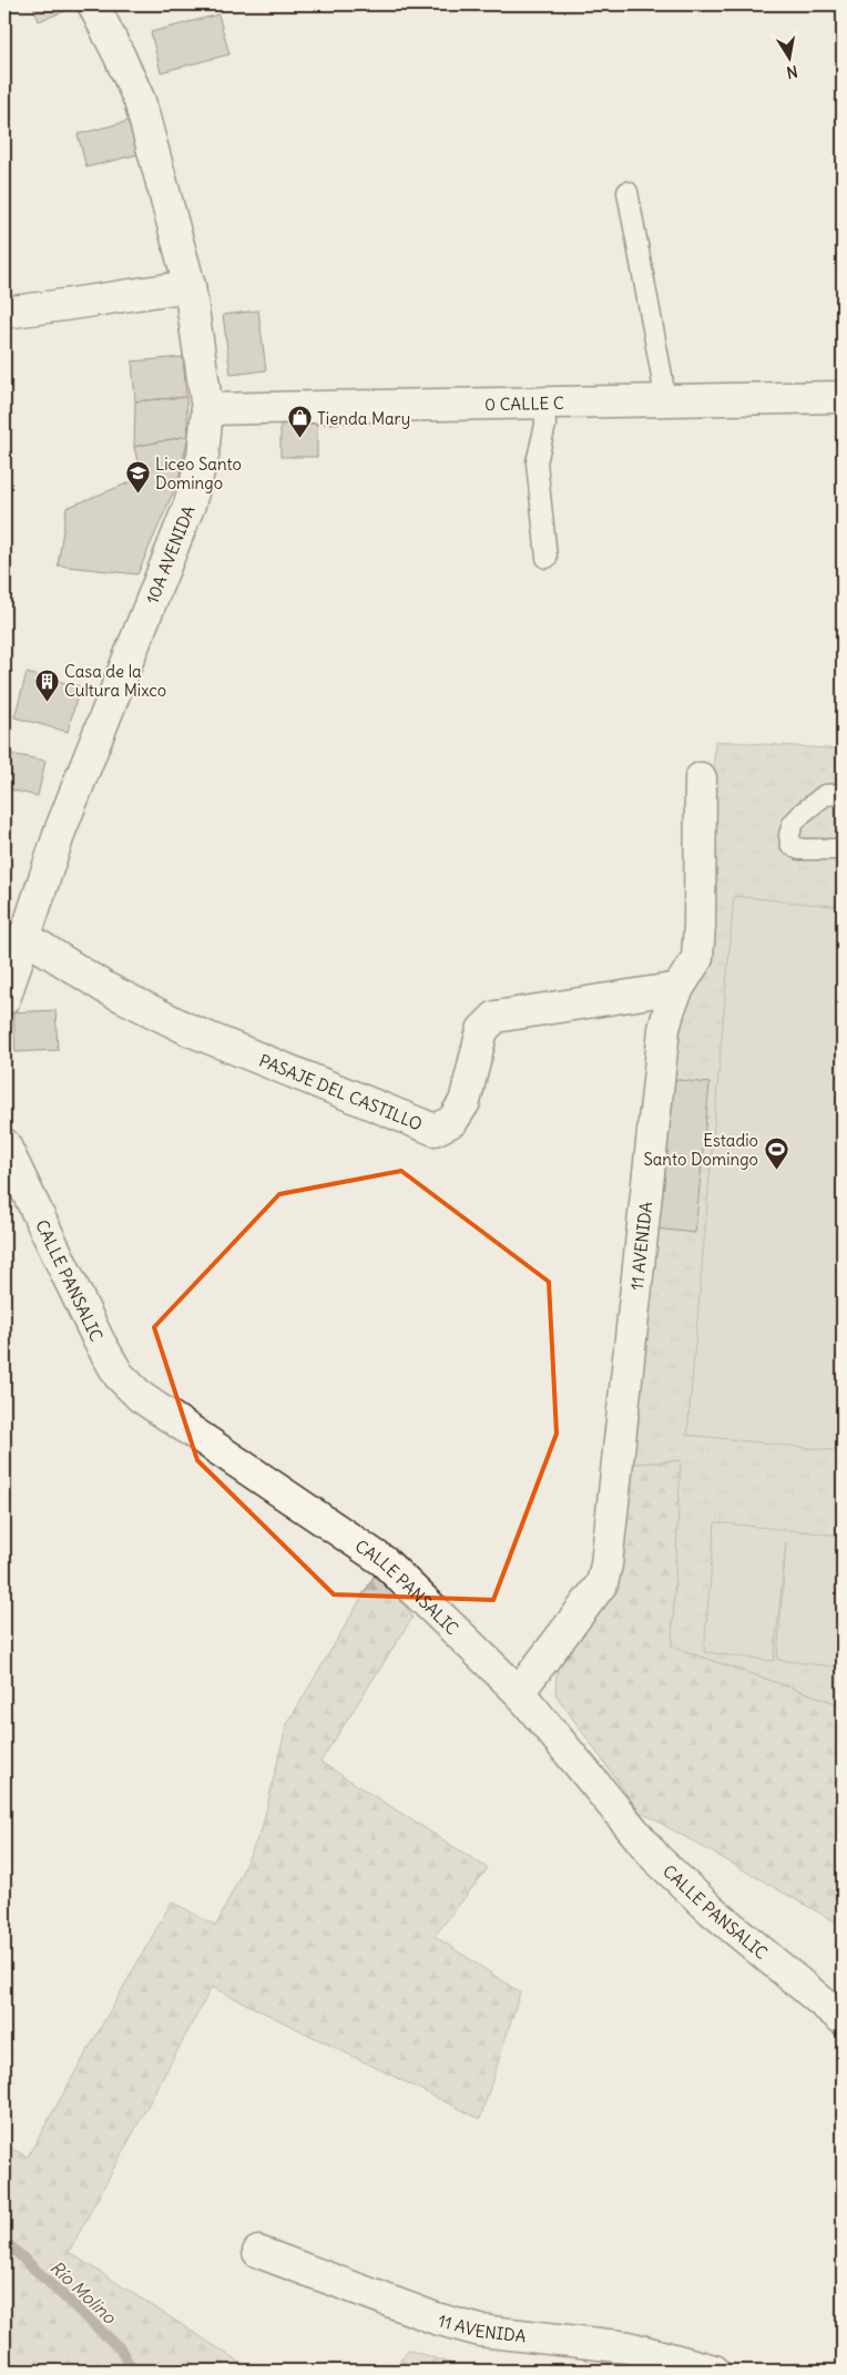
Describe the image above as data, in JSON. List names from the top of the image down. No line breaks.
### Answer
{"streets":{"street":["0 CALLE C","10A AVENIDA","PASAJE DEL CASTILLO","11 AVENIDA","CALLE PANSALIC"]},"crossings":[["0 CALLE C","10A AVENIDA"],["10A AVENIDA","PASAJE DEL CASTILLO"],["PASAJE DEL CASTILLO","11 AVENIDA"],["11 AVENIDA","CALLE PANSALIC"]],"water":["Río Molino"],"places":{"shop":["Tienda Mary"],"school or university":["Liceo Santo Domingo"],"building":["Casa de la Cultura Mixco"],"sports":["Estadio Santo Domingo"]},"north":"bottom"}
